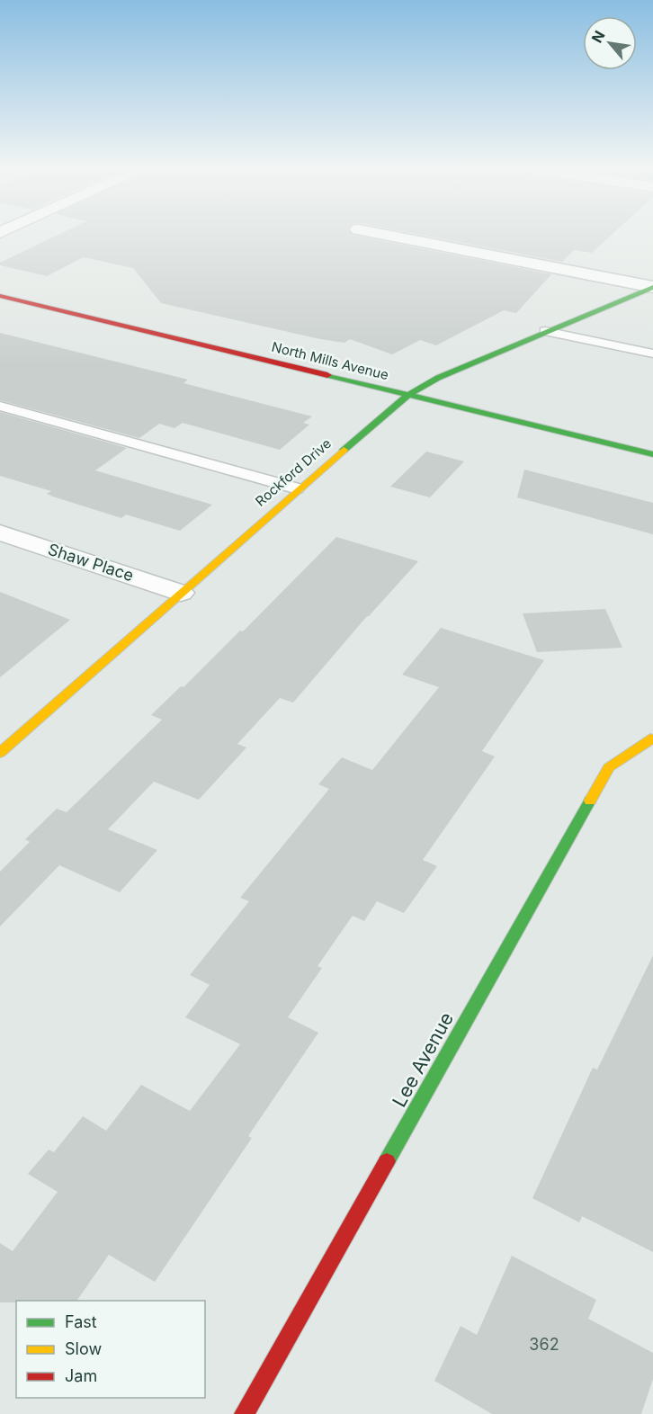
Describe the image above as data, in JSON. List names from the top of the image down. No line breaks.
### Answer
{"streets":{"street":["North Mills Avenue","Rockford Drive","Shaw Place","Lee Avenue"]},"crossings":[["North Mills Avenue","Rockford Drive"],["Rockford Drive","Shaw Place"]],"house_numbers":["362"],"legend":["Fast","Slow","Jam"],"north":"top left"}
